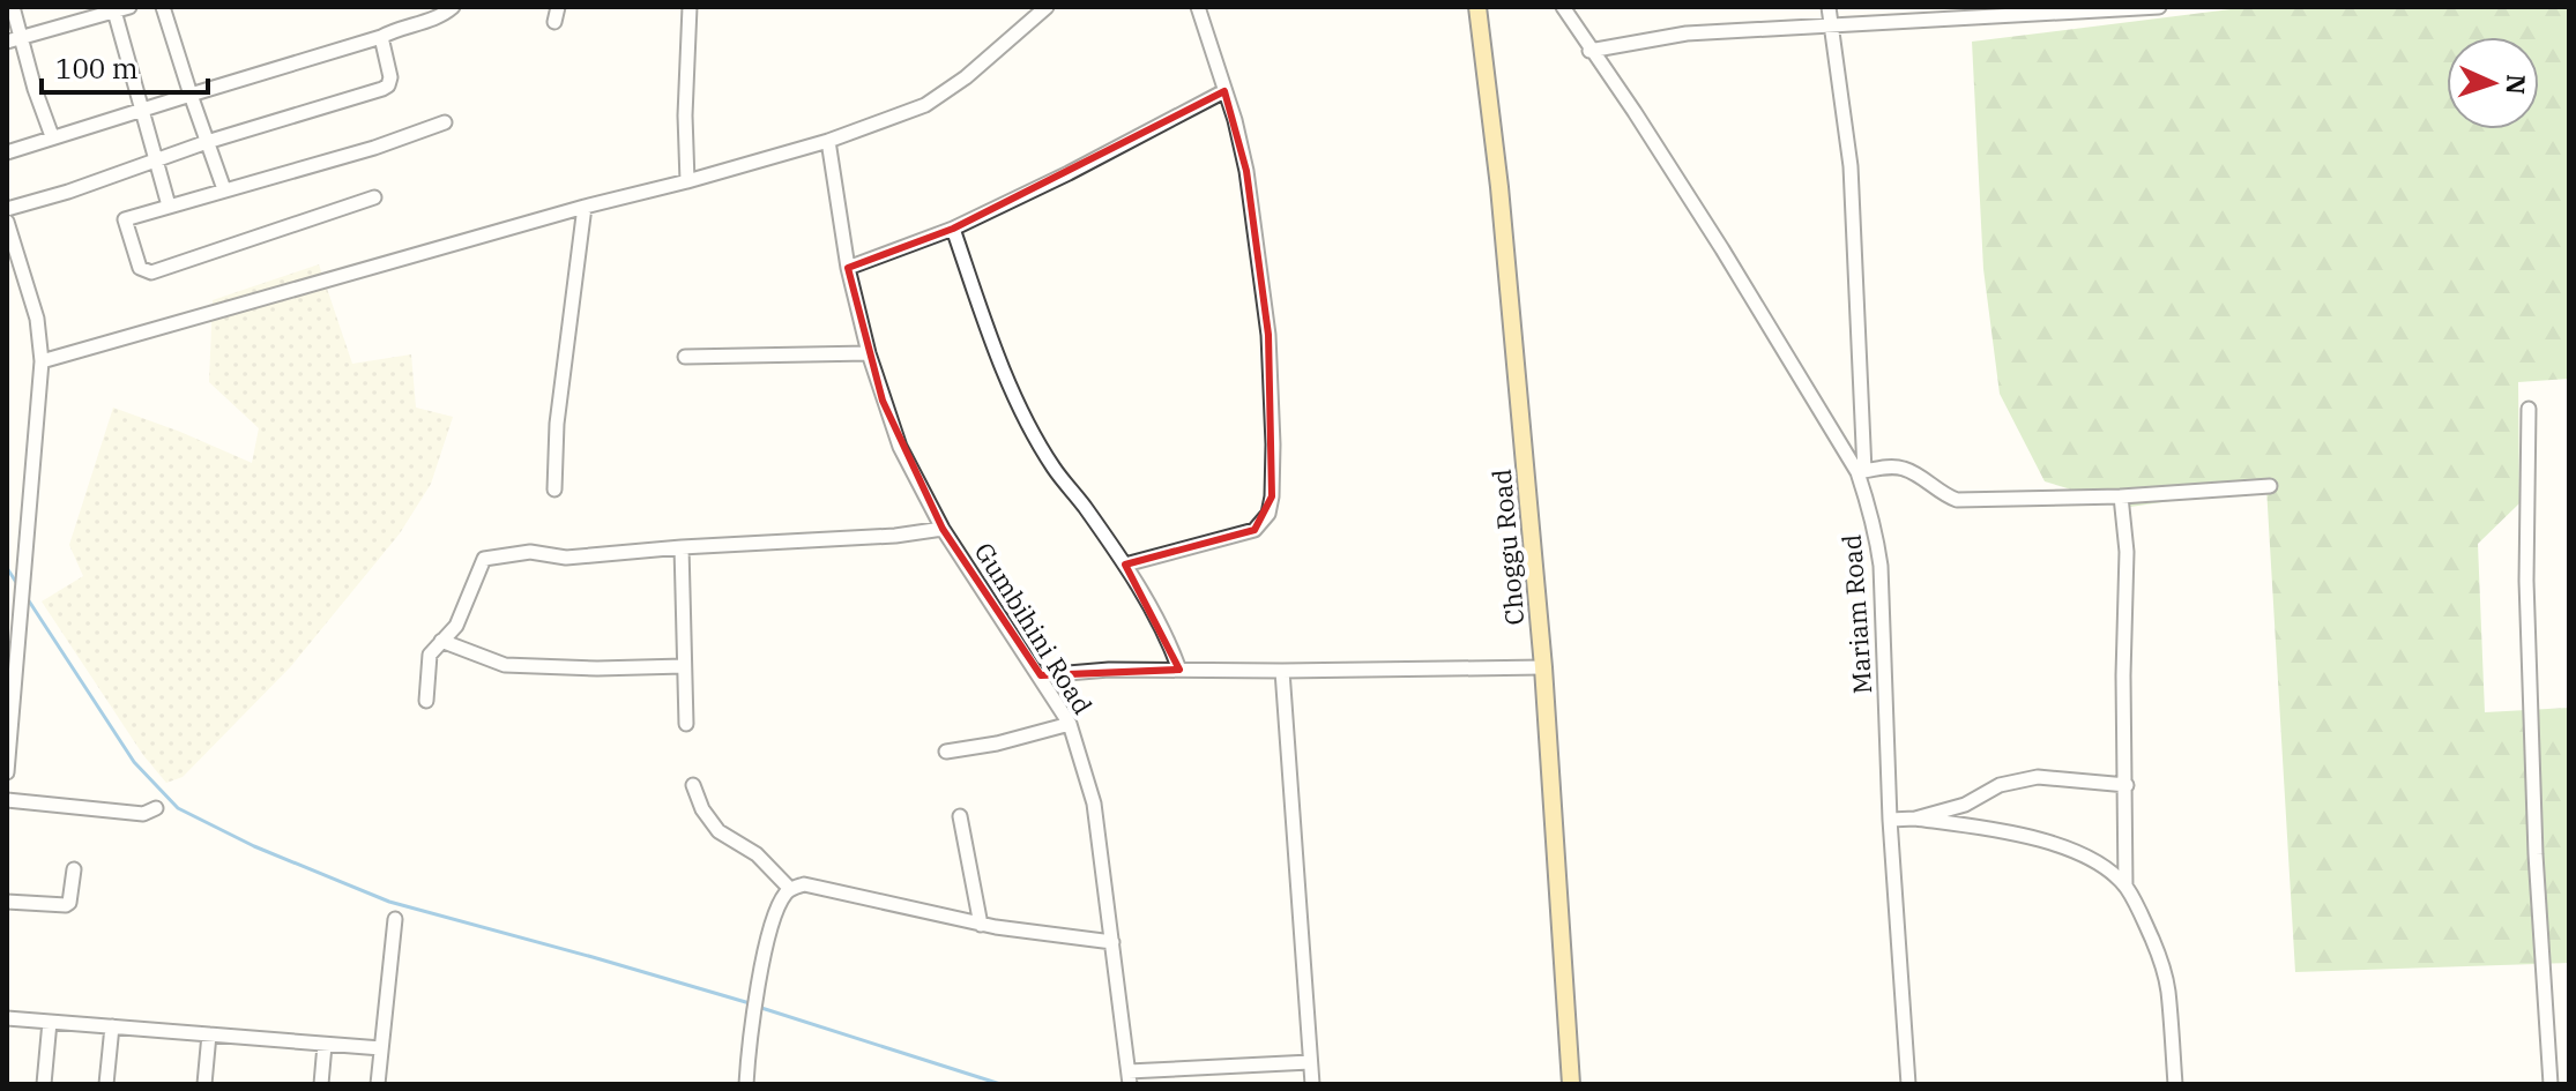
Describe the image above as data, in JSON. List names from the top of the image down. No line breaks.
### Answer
{"streets":{"main road":["Choggu Road"],"street":["Mariam Road","Gumbihini Road"]},"scale_bar":"100 m","north":"right"}
